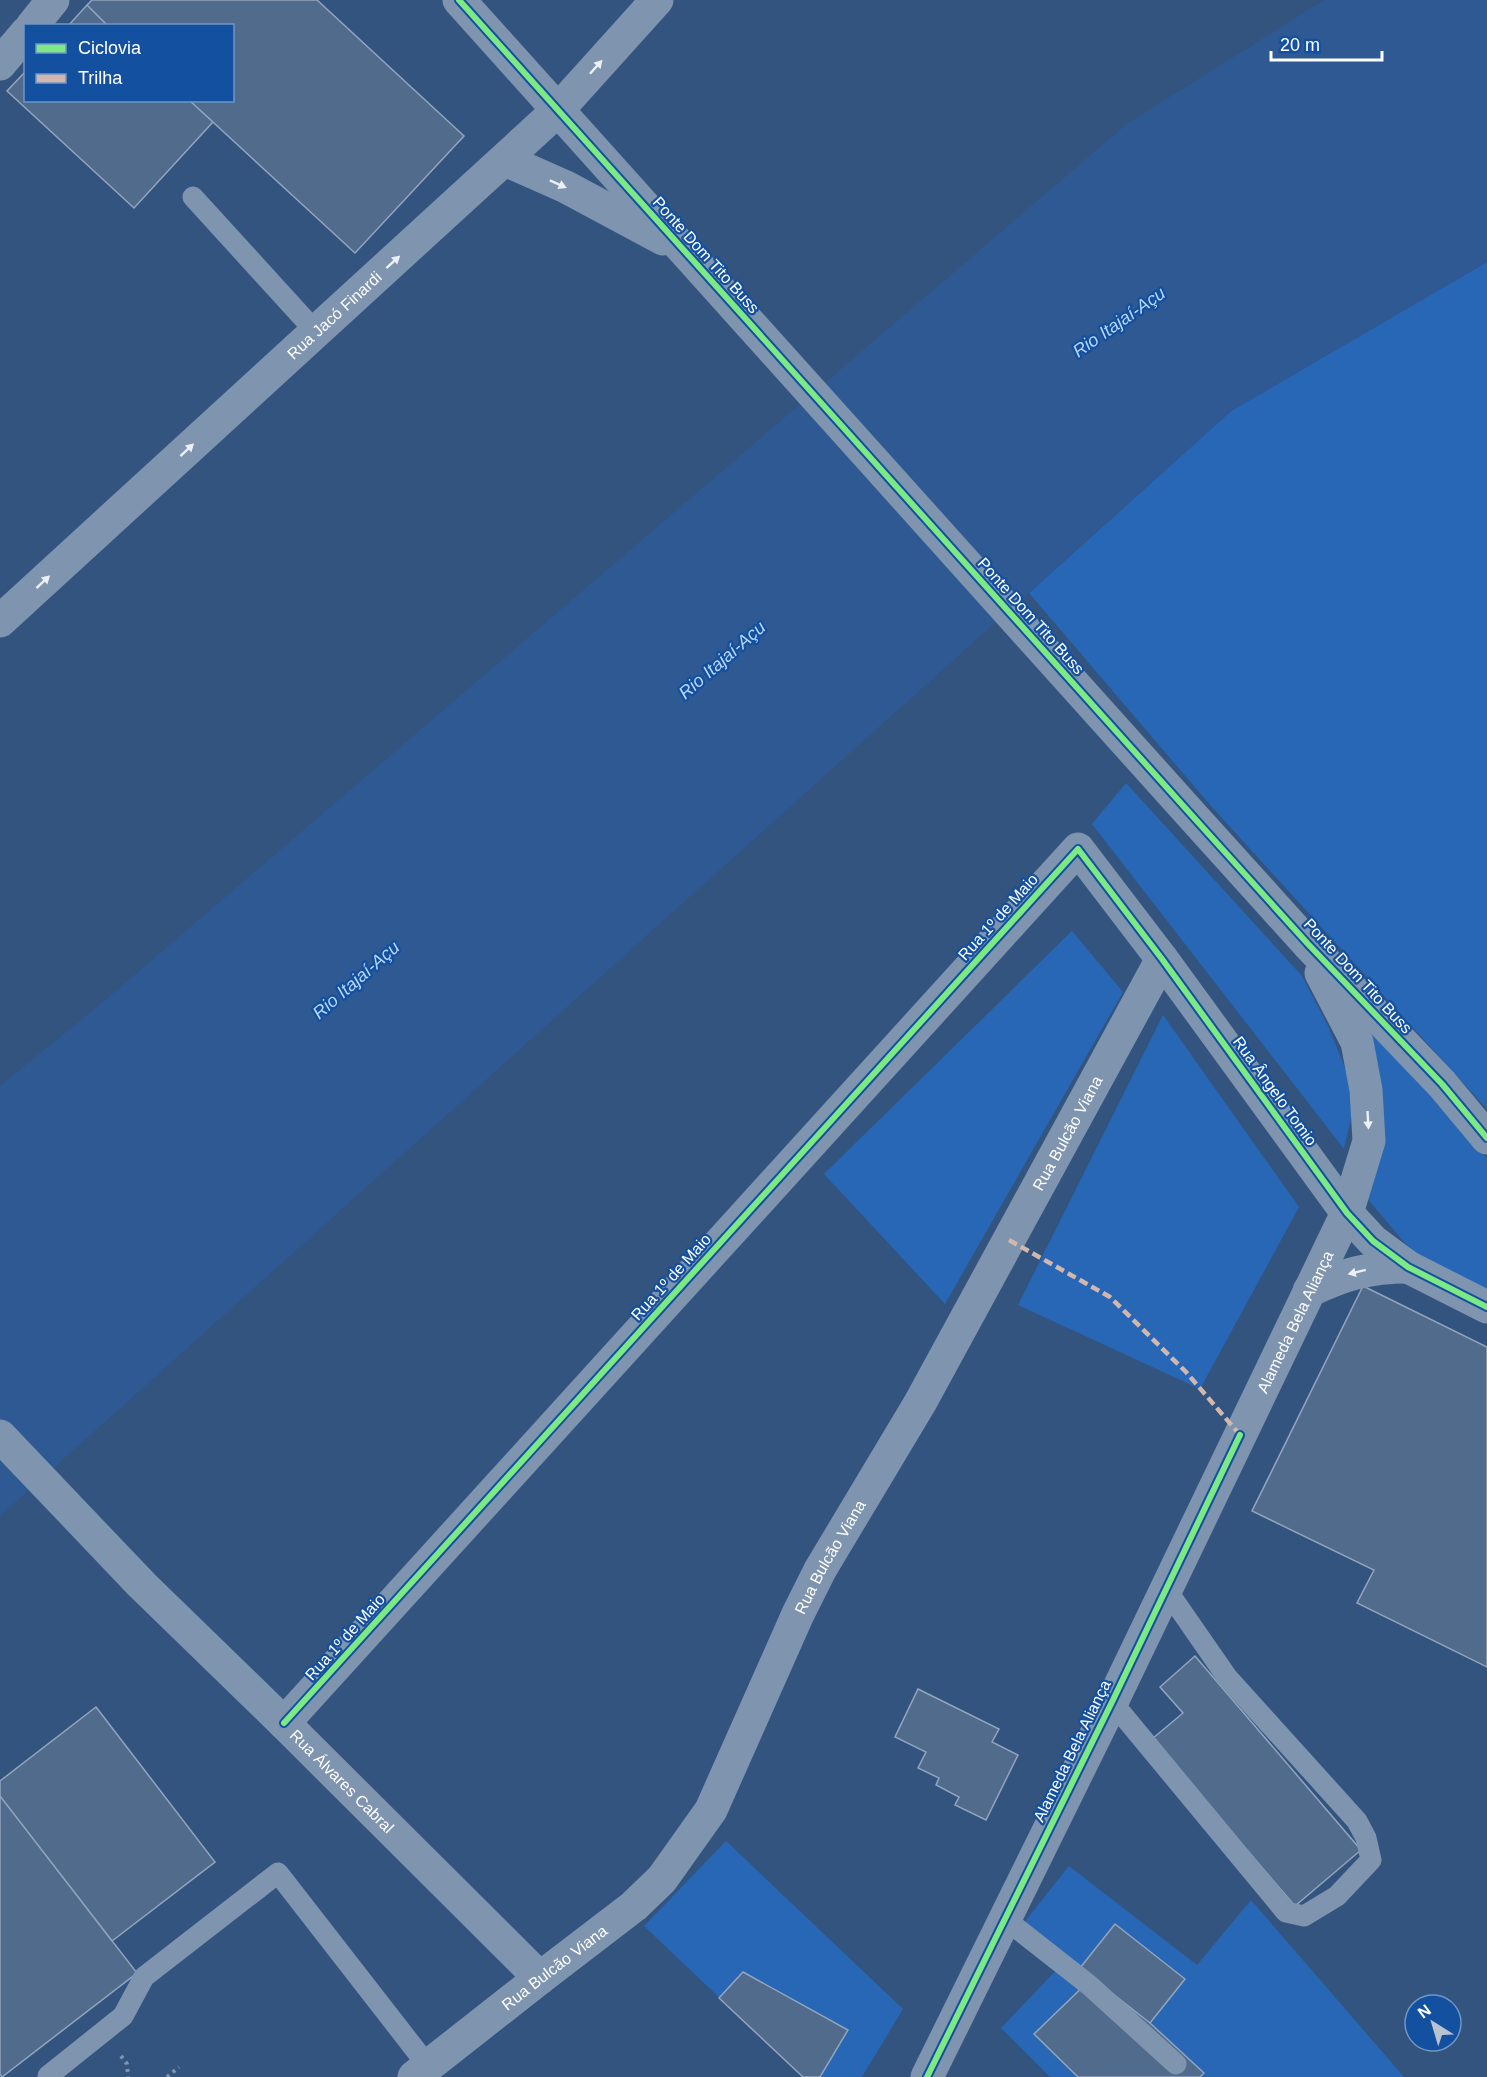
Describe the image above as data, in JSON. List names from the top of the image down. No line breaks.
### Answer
{"streets":{"street":["Ponte Dom Tito Buss","Rua Jacó Finardi","Rua 1º de Maio","Rua Ângelo Tomio","Rua Bulcão Viana","Alameda Bela Aliança","Rua Álvares Cabral"]},"crossings":[["Ponte Dom Tito Buss","Rua Jacó Finardi"],["Ponte Dom Tito Buss","Rua Ângelo Tomio"],["Ponte Dom Tito Buss","Alameda Bela Aliança"],["Rua 1º de Maio","Rua Ângelo Tomio"],["Rua 1º de Maio","Rua Álvares Cabral"],["Rua Ângelo Tomio","Rua Bulcão Viana"],["Rua Ângelo Tomio","Alameda Bela Aliança"],["Rua Bulcão Viana","Rua Álvares Cabral"]],"one_way":["Rua Jacó Finardi"],"water":["Rio Itajaí-Açu"],"legend":["Ciclovia","Trilha"],"scale_bar":"20 m","north":"top left"}
